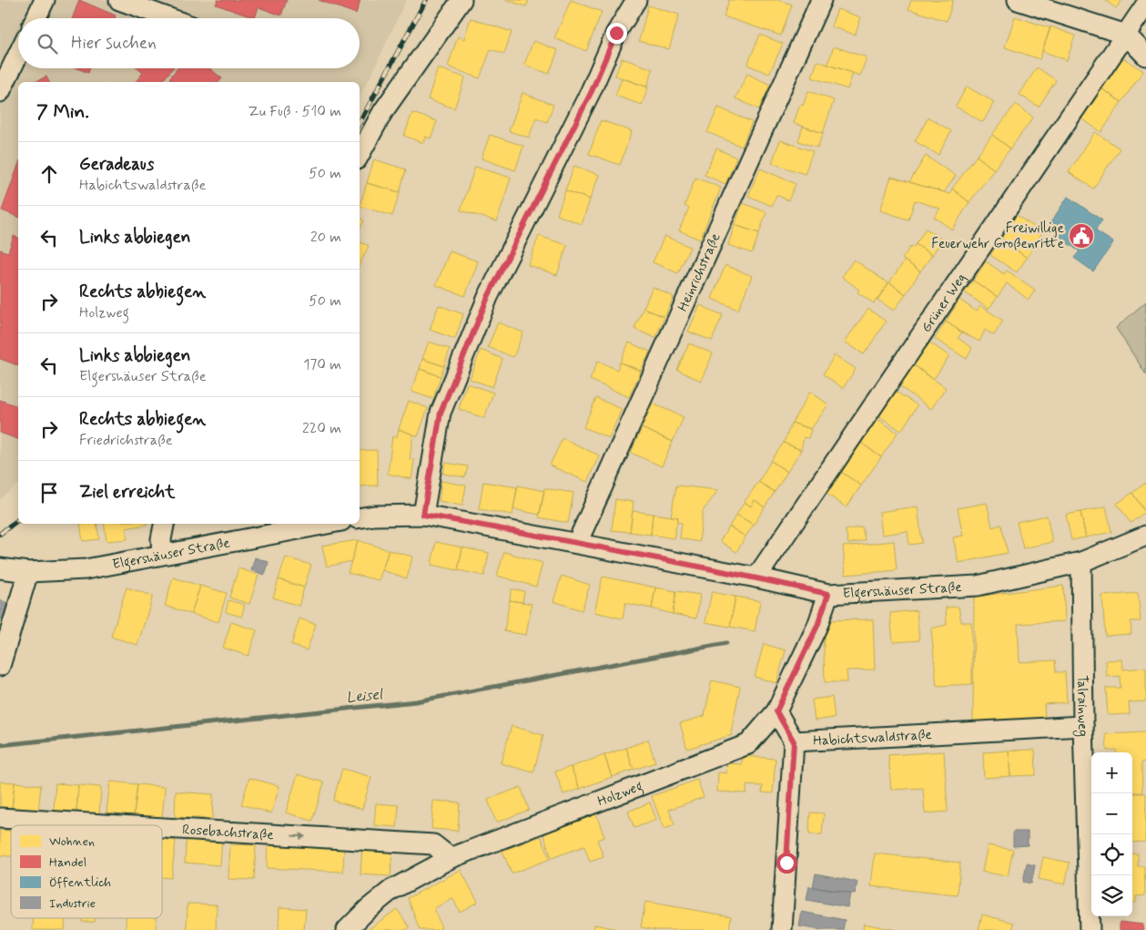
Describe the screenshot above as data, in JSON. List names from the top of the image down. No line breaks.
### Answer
{"streets":{"street":["Heinrichstraße","Grüner Weg","Elgershäuser Straße","Talrainweg","Habichtswaldstraße","Holzweg","Rosebachstraße"]},"crossings":[["Heinrichstraße","Elgershäuser Straße"],["Grüner Weg","Elgershäuser Straße"],["Elgershäuser Straße","Talrainweg"],["Elgershäuser Straße","Holzweg"],["Talrainweg","Habichtswaldstraße"],["Holzweg","Rosebachstraße"]],"one_way":["Rosebachstraße"],"water":["Leisel"],"places":{"public building":["Freiwillige Feuerwehr Großenritte"]},"legend":["Wohnen","Handel","Öffentlich","Industrie"],"page":{"search":"Hier suchen","heading":["7 Min.","Zu Fuß · 510 m"],"list":[["Geradeaus","Habichtswaldstraße","50 m"],["Links abbiegen","20 m"],["Rechts abbiegen","Holzweg","50 m"],["Links abbiegen","Elgershäuser Straße","170 m"],["Rechts abbiegen","Friedrichstraße","220 m"],"Ziel erreicht"],"map_buttons":["+","−"]}}
